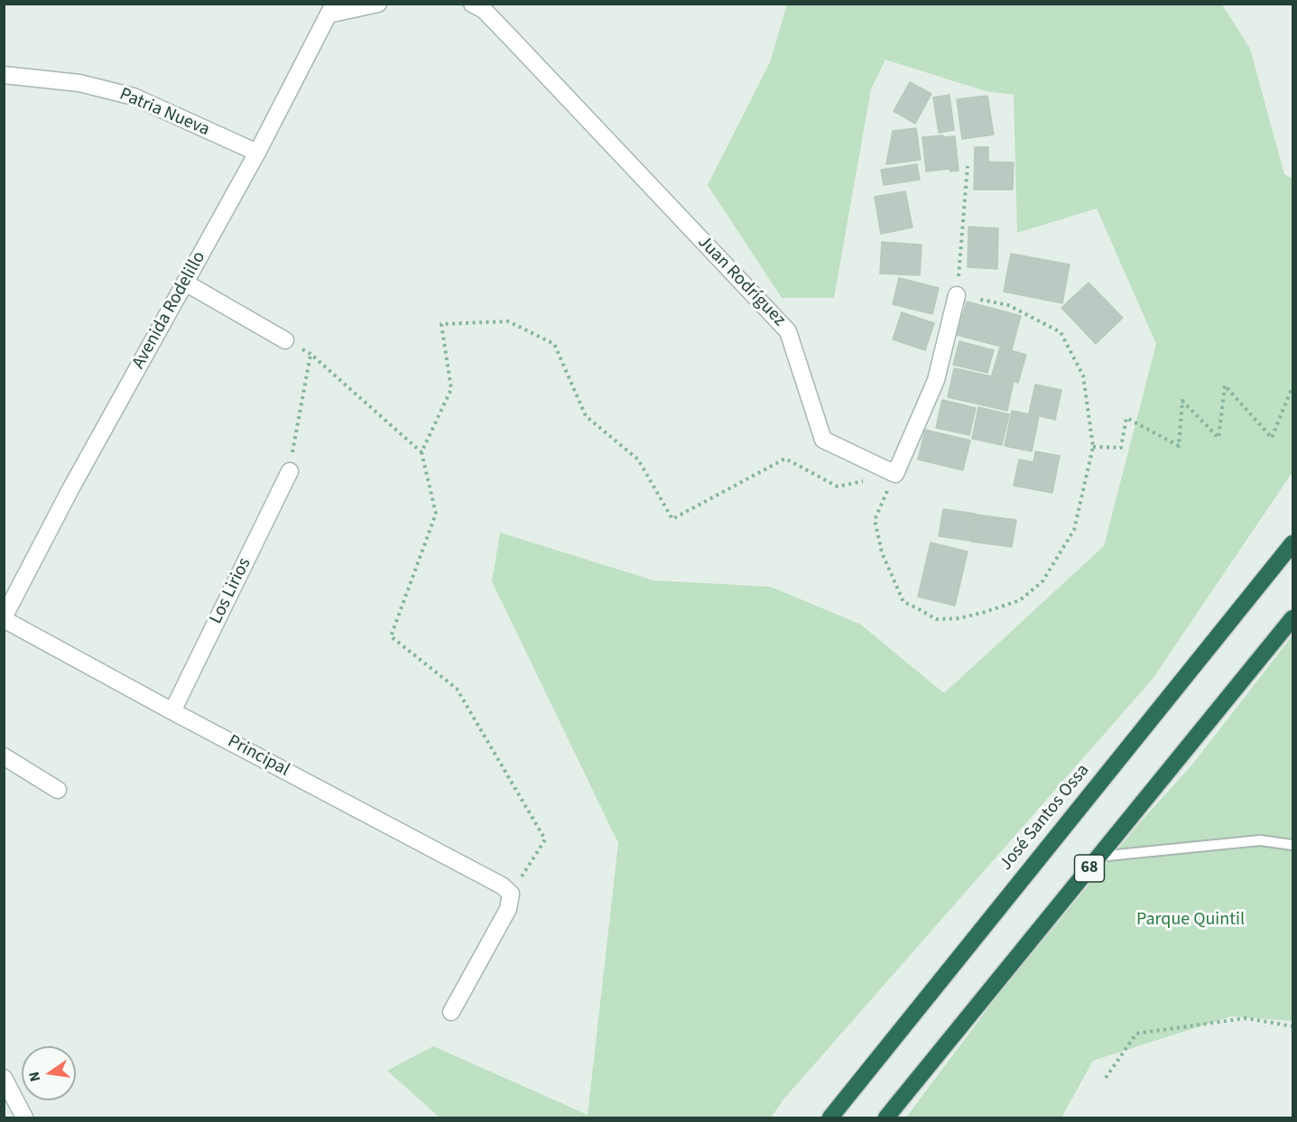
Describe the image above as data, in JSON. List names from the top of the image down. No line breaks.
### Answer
{"streets":{"highway":["José Santos Ossa","68"],"street":["Patria Nueva","Juan Rodríguez","Avenida Rodelillo","Los Lirios","Principal"]},"crossings":[["Patria Nueva","Avenida Rodelillo"],["Avenida Rodelillo","Principal"],["Los Lirios","Principal"]],"parks":["Parque Quintil"],"north":"left"}
